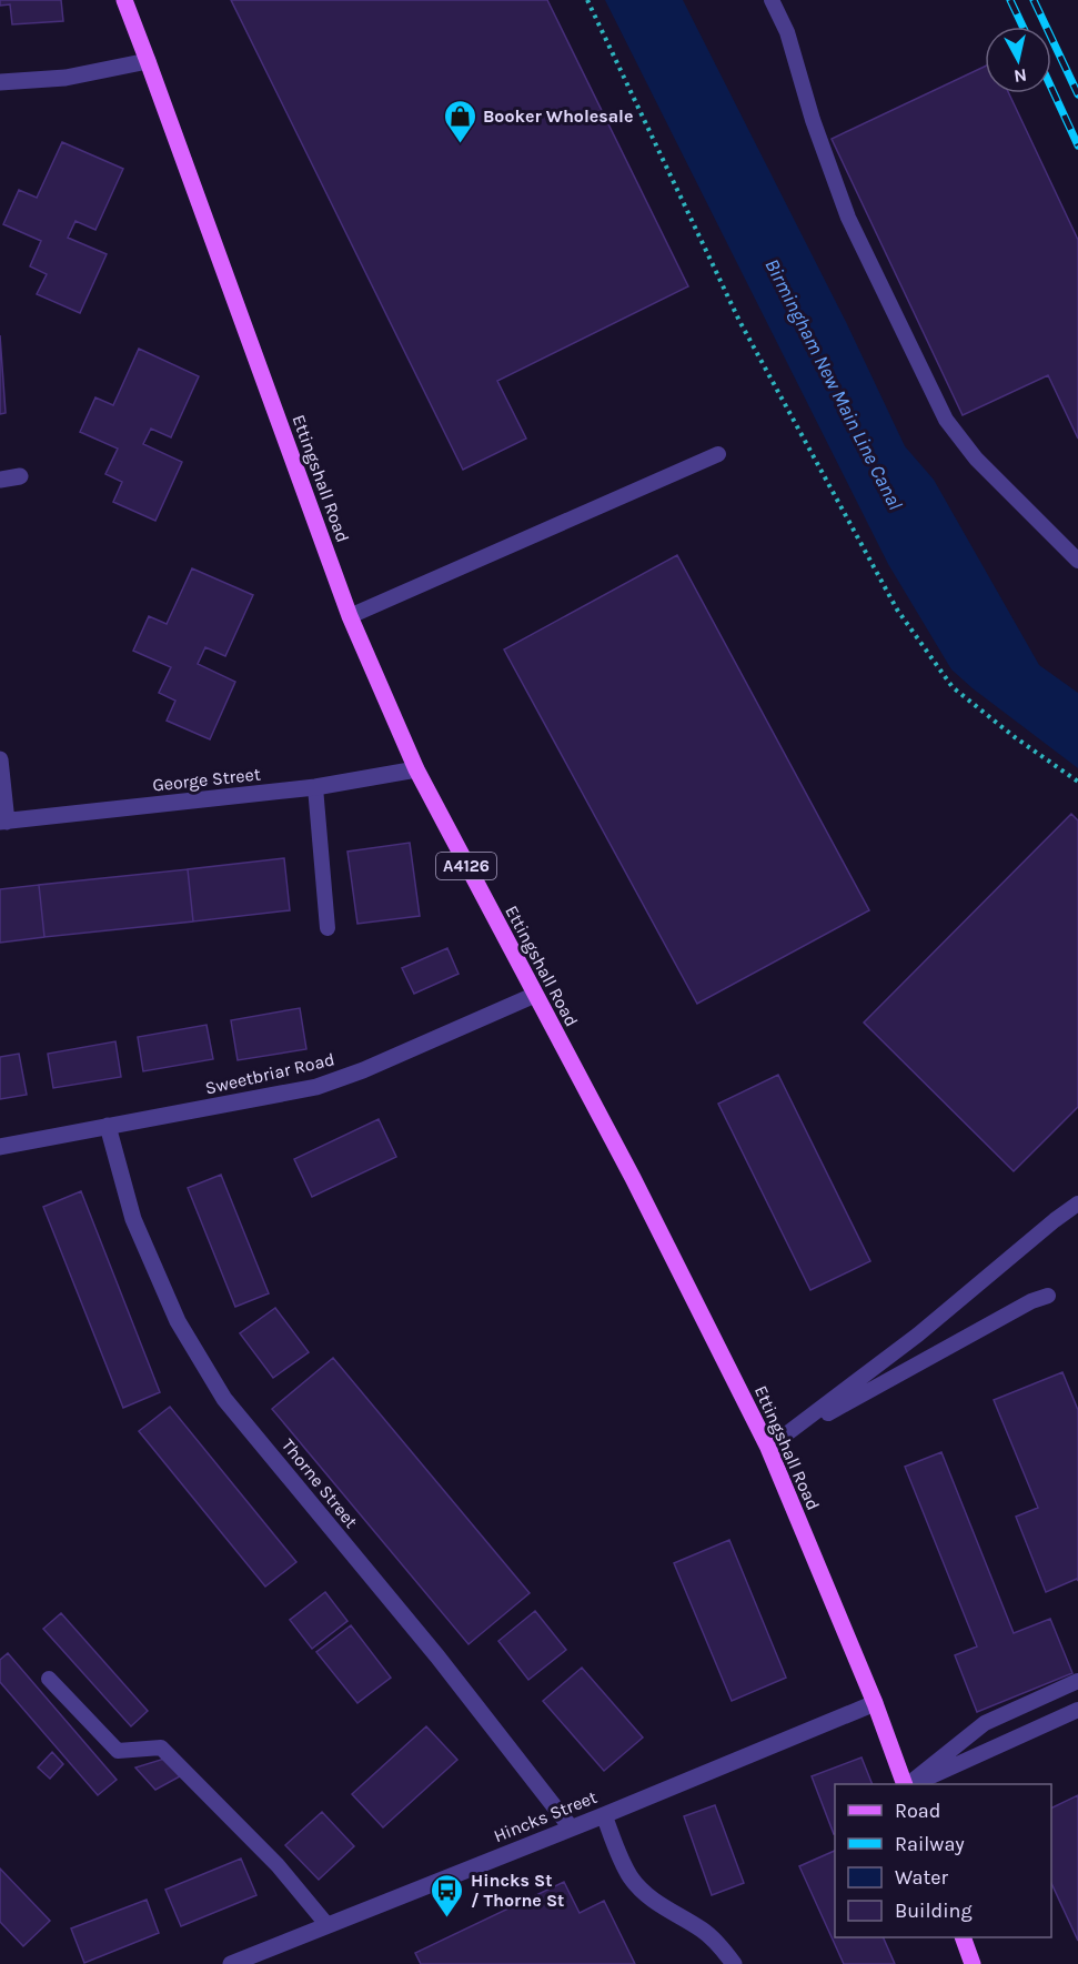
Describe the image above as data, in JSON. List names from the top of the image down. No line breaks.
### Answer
{"streets":{"main road":["Ettingshall Road","A4126"],"street":["George Street","Sweetbriar Road","Thorne Street","Hincks Street"]},"crossings":[["Ettingshall Road","George Street"],["Ettingshall Road","Sweetbriar Road"],["Ettingshall Road","Hincks Street"],["Sweetbriar Road","Thorne Street"],["Thorne Street","Hincks Street"]],"water":["Birmingham New Main Line Canal"],"places":{"shop":["Booker Wholesale"],"bus stop":["Hincks St / Thorne St"]},"legend":["Road","Railway","Water","Building"],"north":"bottom"}
